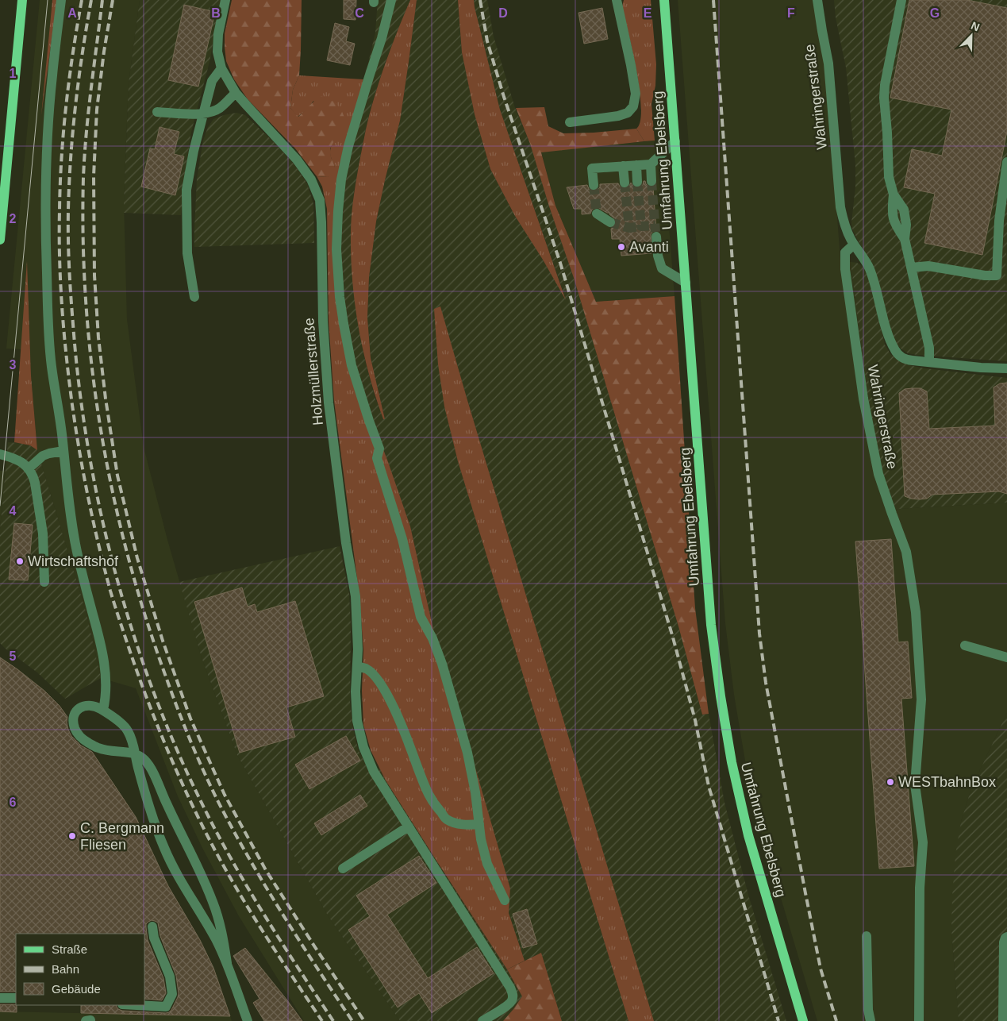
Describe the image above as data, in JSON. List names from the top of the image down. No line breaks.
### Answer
{"streets":{"main road":["Umfahrung Ebelsberg"],"street":["Wahringerstraße","Holzmüllerstraße"]},"places":["Avanti","Wirtschaftshof","WESTbahnBox","C. Bergmann Fliesen"],"legend":["Straße","Bahn","Gebäude"],"north":"top right","grid":{"columns":["A","B","C","D","E","F","G"],"rows":["1","2","3","4","5","6"]}}
